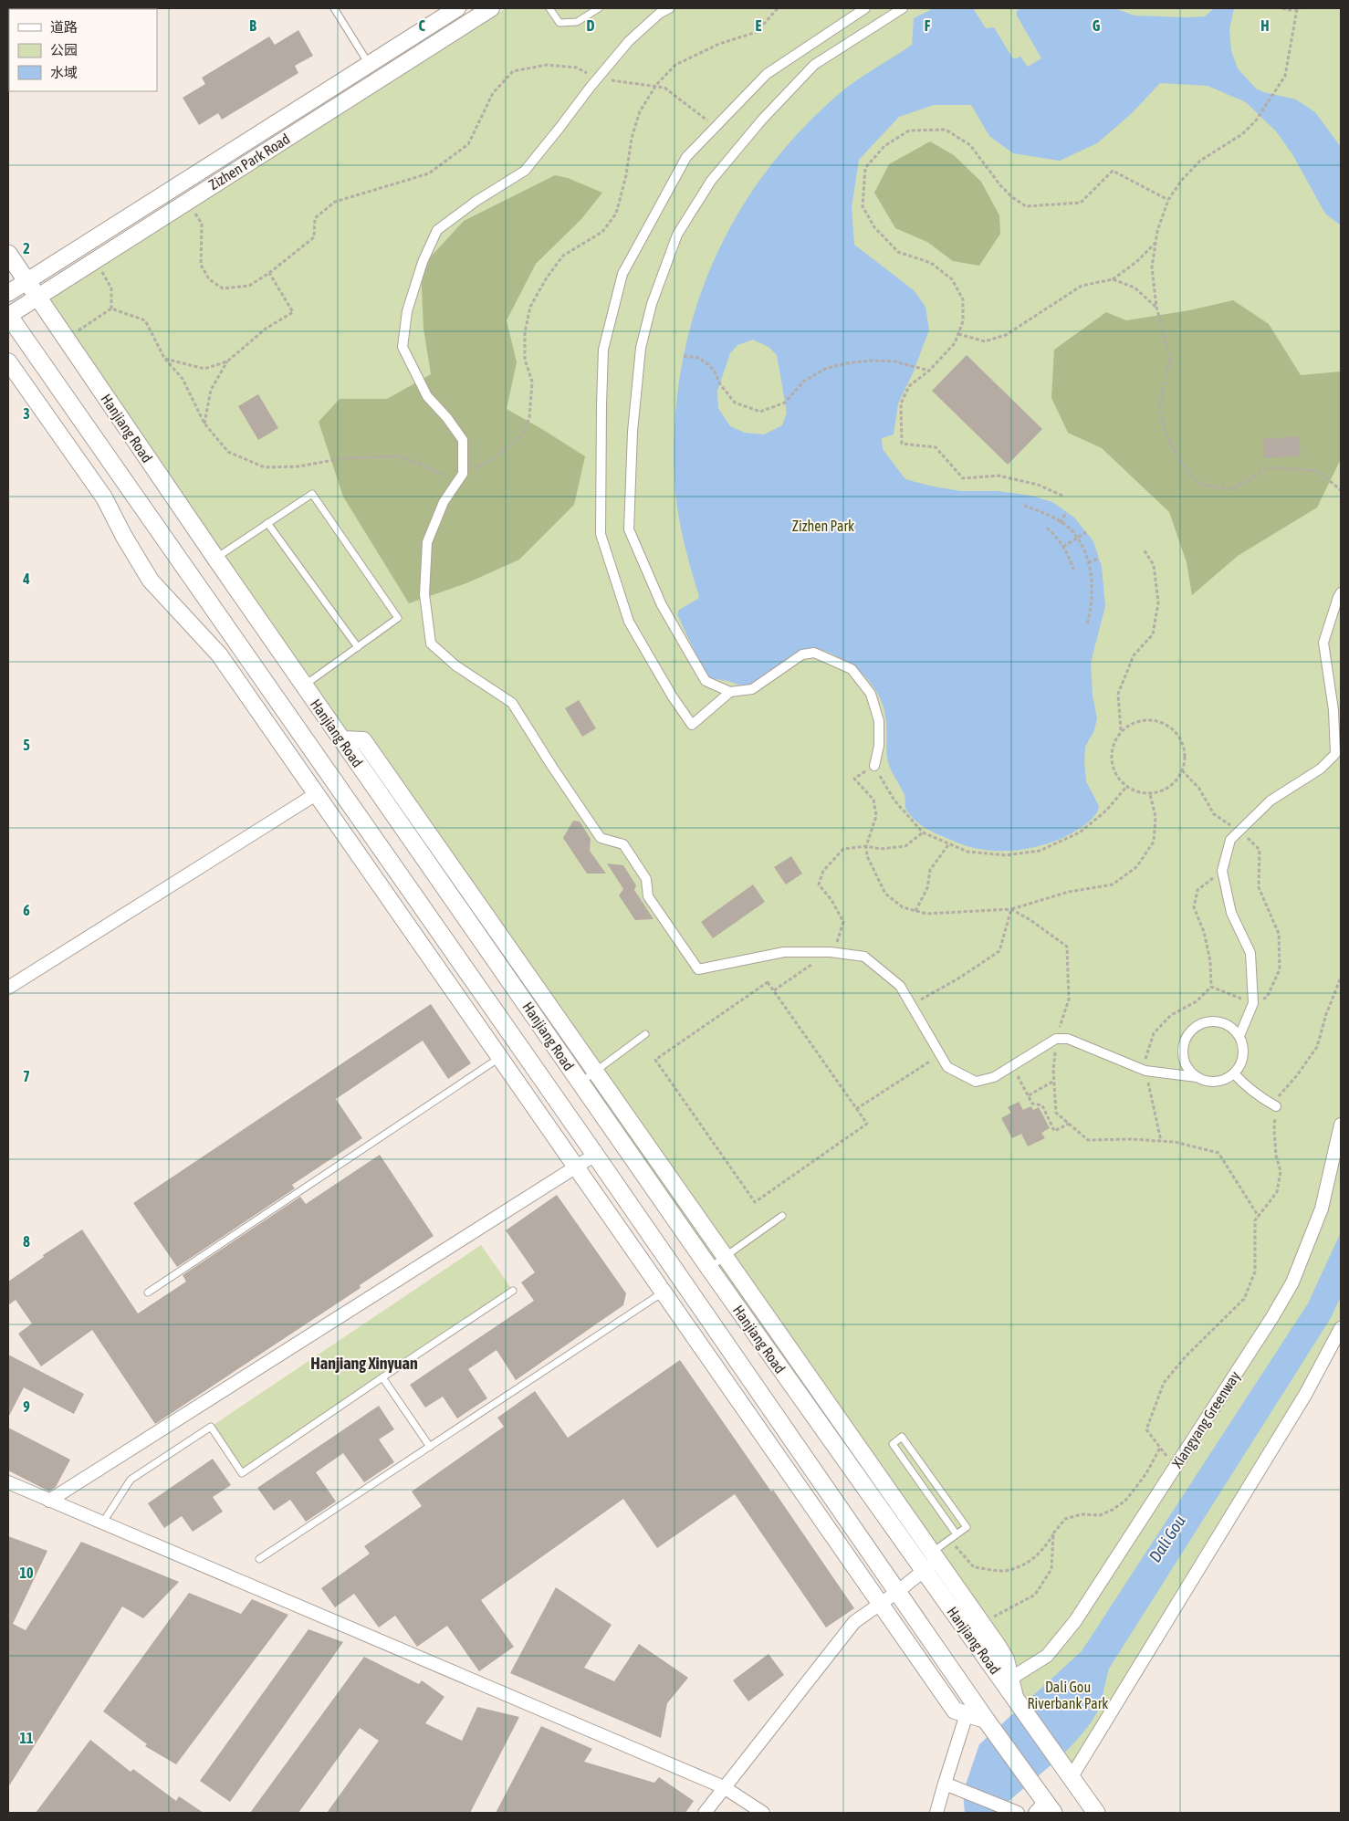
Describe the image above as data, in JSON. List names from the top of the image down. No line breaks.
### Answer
{"streets":{"main road":["Hanjiang Road"],"street":["Zizhen Park Road","Xiangyang Greenway"]},"crossings":[["Zizhen Park Road","Hanjiang Road"]],"districts":["Hanjiang Xinyuan"],"water":["Dali Gou"],"parks":["Zizhen Park","Dali Gou Riverbank Park"],"legend":["道路","公园","水域"],"grid":{"columns":["B","C","D","E","F","G","H"],"rows":["2","3","4","5","6","7","8","9","10","11"]}}
